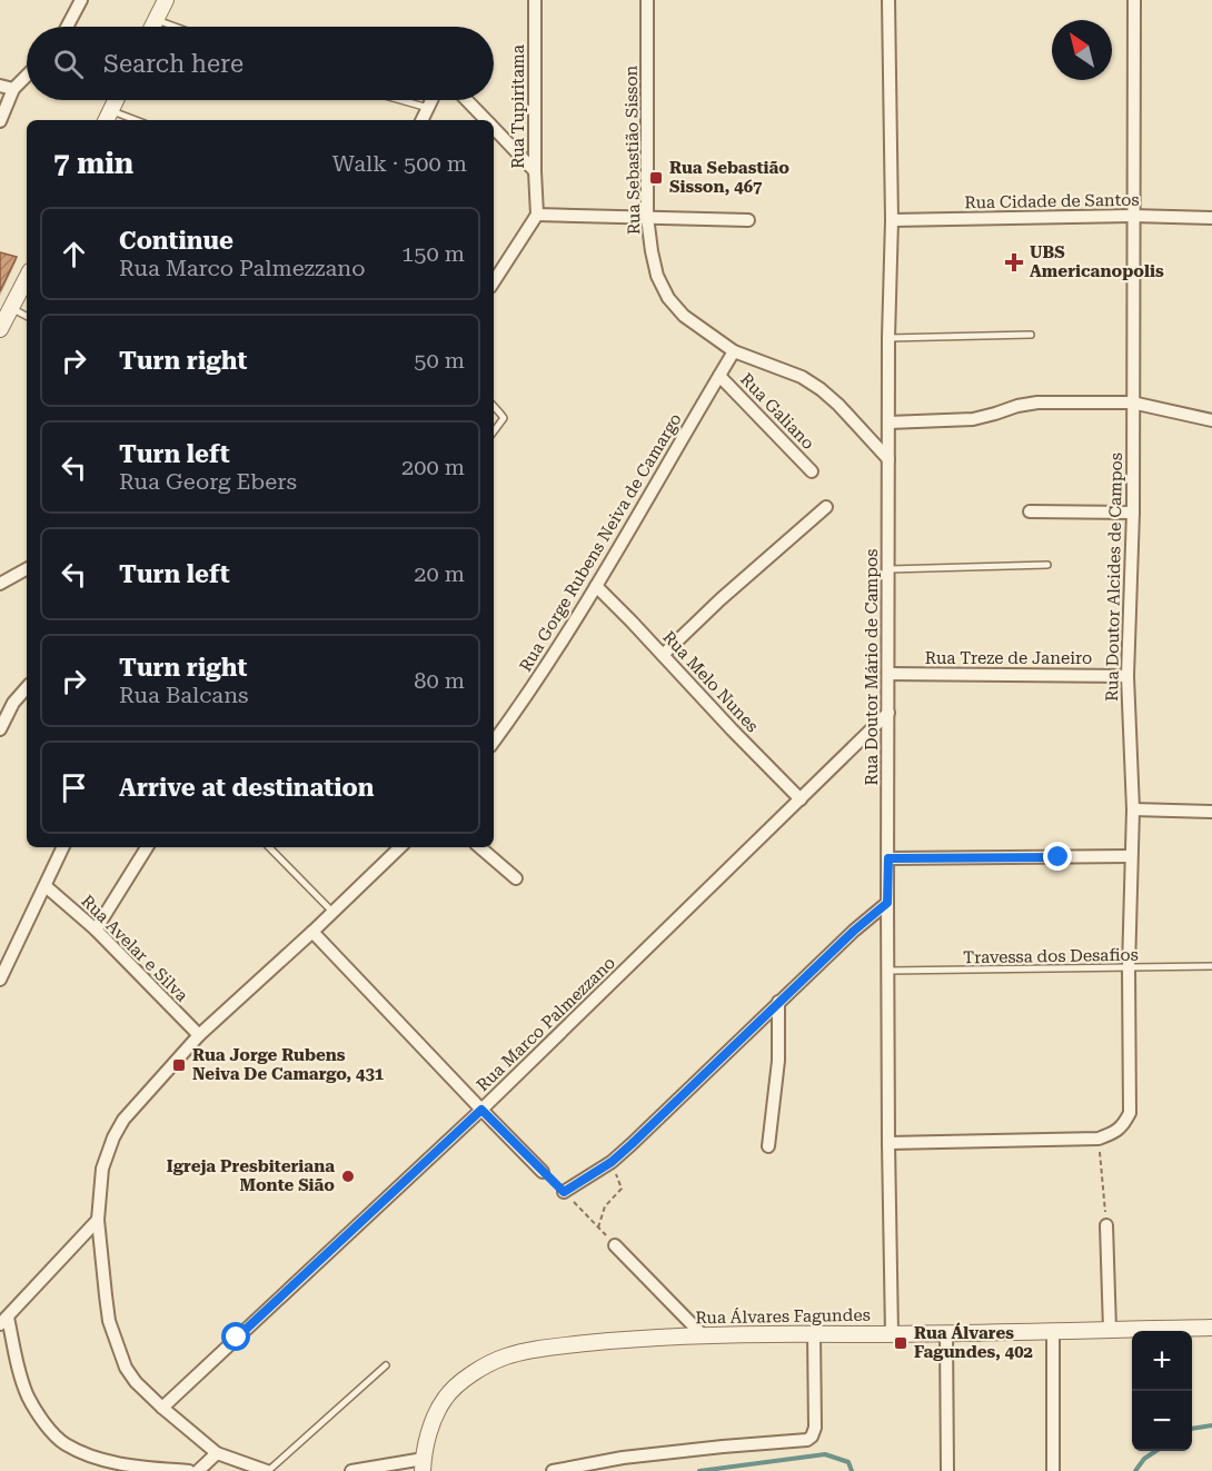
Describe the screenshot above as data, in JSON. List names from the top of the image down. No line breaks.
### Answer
{"streets":{"street":["Rua Tupiritama","Rua Sebastião Sisson","Rua Cidade de Santos","Rua Galiano","Rua Gorge Rubens Neiva de Camargo","Rua Doutor Alcides de Campos","Rua Treze de Janeiro","Rua Doutor Mário de Campos","Rua Melo Nunes","Rua Avelar e Silva","Rua Marco Palmezzano","Rua Álvares Fagundes"],"lane":["Travessa dos Desafios"]},"crossings":[["Rua Sebastião Sisson","Rua Gorge Rubens Neiva de Camargo"],["Rua Sebastião Sisson","Rua Doutor Mário de Campos"],["Rua Cidade de Santos","Rua Doutor Alcides de Campos"],["Rua Cidade de Santos","Rua Doutor Mário de Campos"],["Rua Galiano","Rua Gorge Rubens Neiva de Camargo"],["Rua Gorge Rubens Neiva de Camargo","Rua Melo Nunes"],["Rua Doutor Alcides de Campos","Rua Treze de Janeiro"],["Rua Doutor Alcides de Campos","Travessa dos Desafios"],["Rua Treze de Janeiro","Rua Doutor Mário de Campos"],["Rua Doutor Mário de Campos","Travessa dos Desafios"],["Rua Doutor Mário de Campos","Rua Marco Palmezzano"],["Rua Doutor Mário de Campos","Rua Álvares Fagundes"],["Rua Melo Nunes","Rua Marco Palmezzano"]],"places":{"transit":["Rua Sebastião Sisson, 467","Rua Jorge Rubens Neiva De Camargo, 431","Rua Álvares Fagundes, 402"],"health":["UBS Americanopolis"],"other":["Igreja Presbiteriana Monte Sião"]},"north":"top left","page":{"search":"Search here","heading":["7 min","Walk · 500 m"],"list":[["Continue","Rua Marco Palmezzano","150 m"],["Turn right","50 m"],["Turn left","Rua Georg Ebers","200 m"],["Turn left","20 m"],["Turn right","Rua Balcans","80 m"],"Arrive at destination"],"map_buttons":["+","−"]}}
